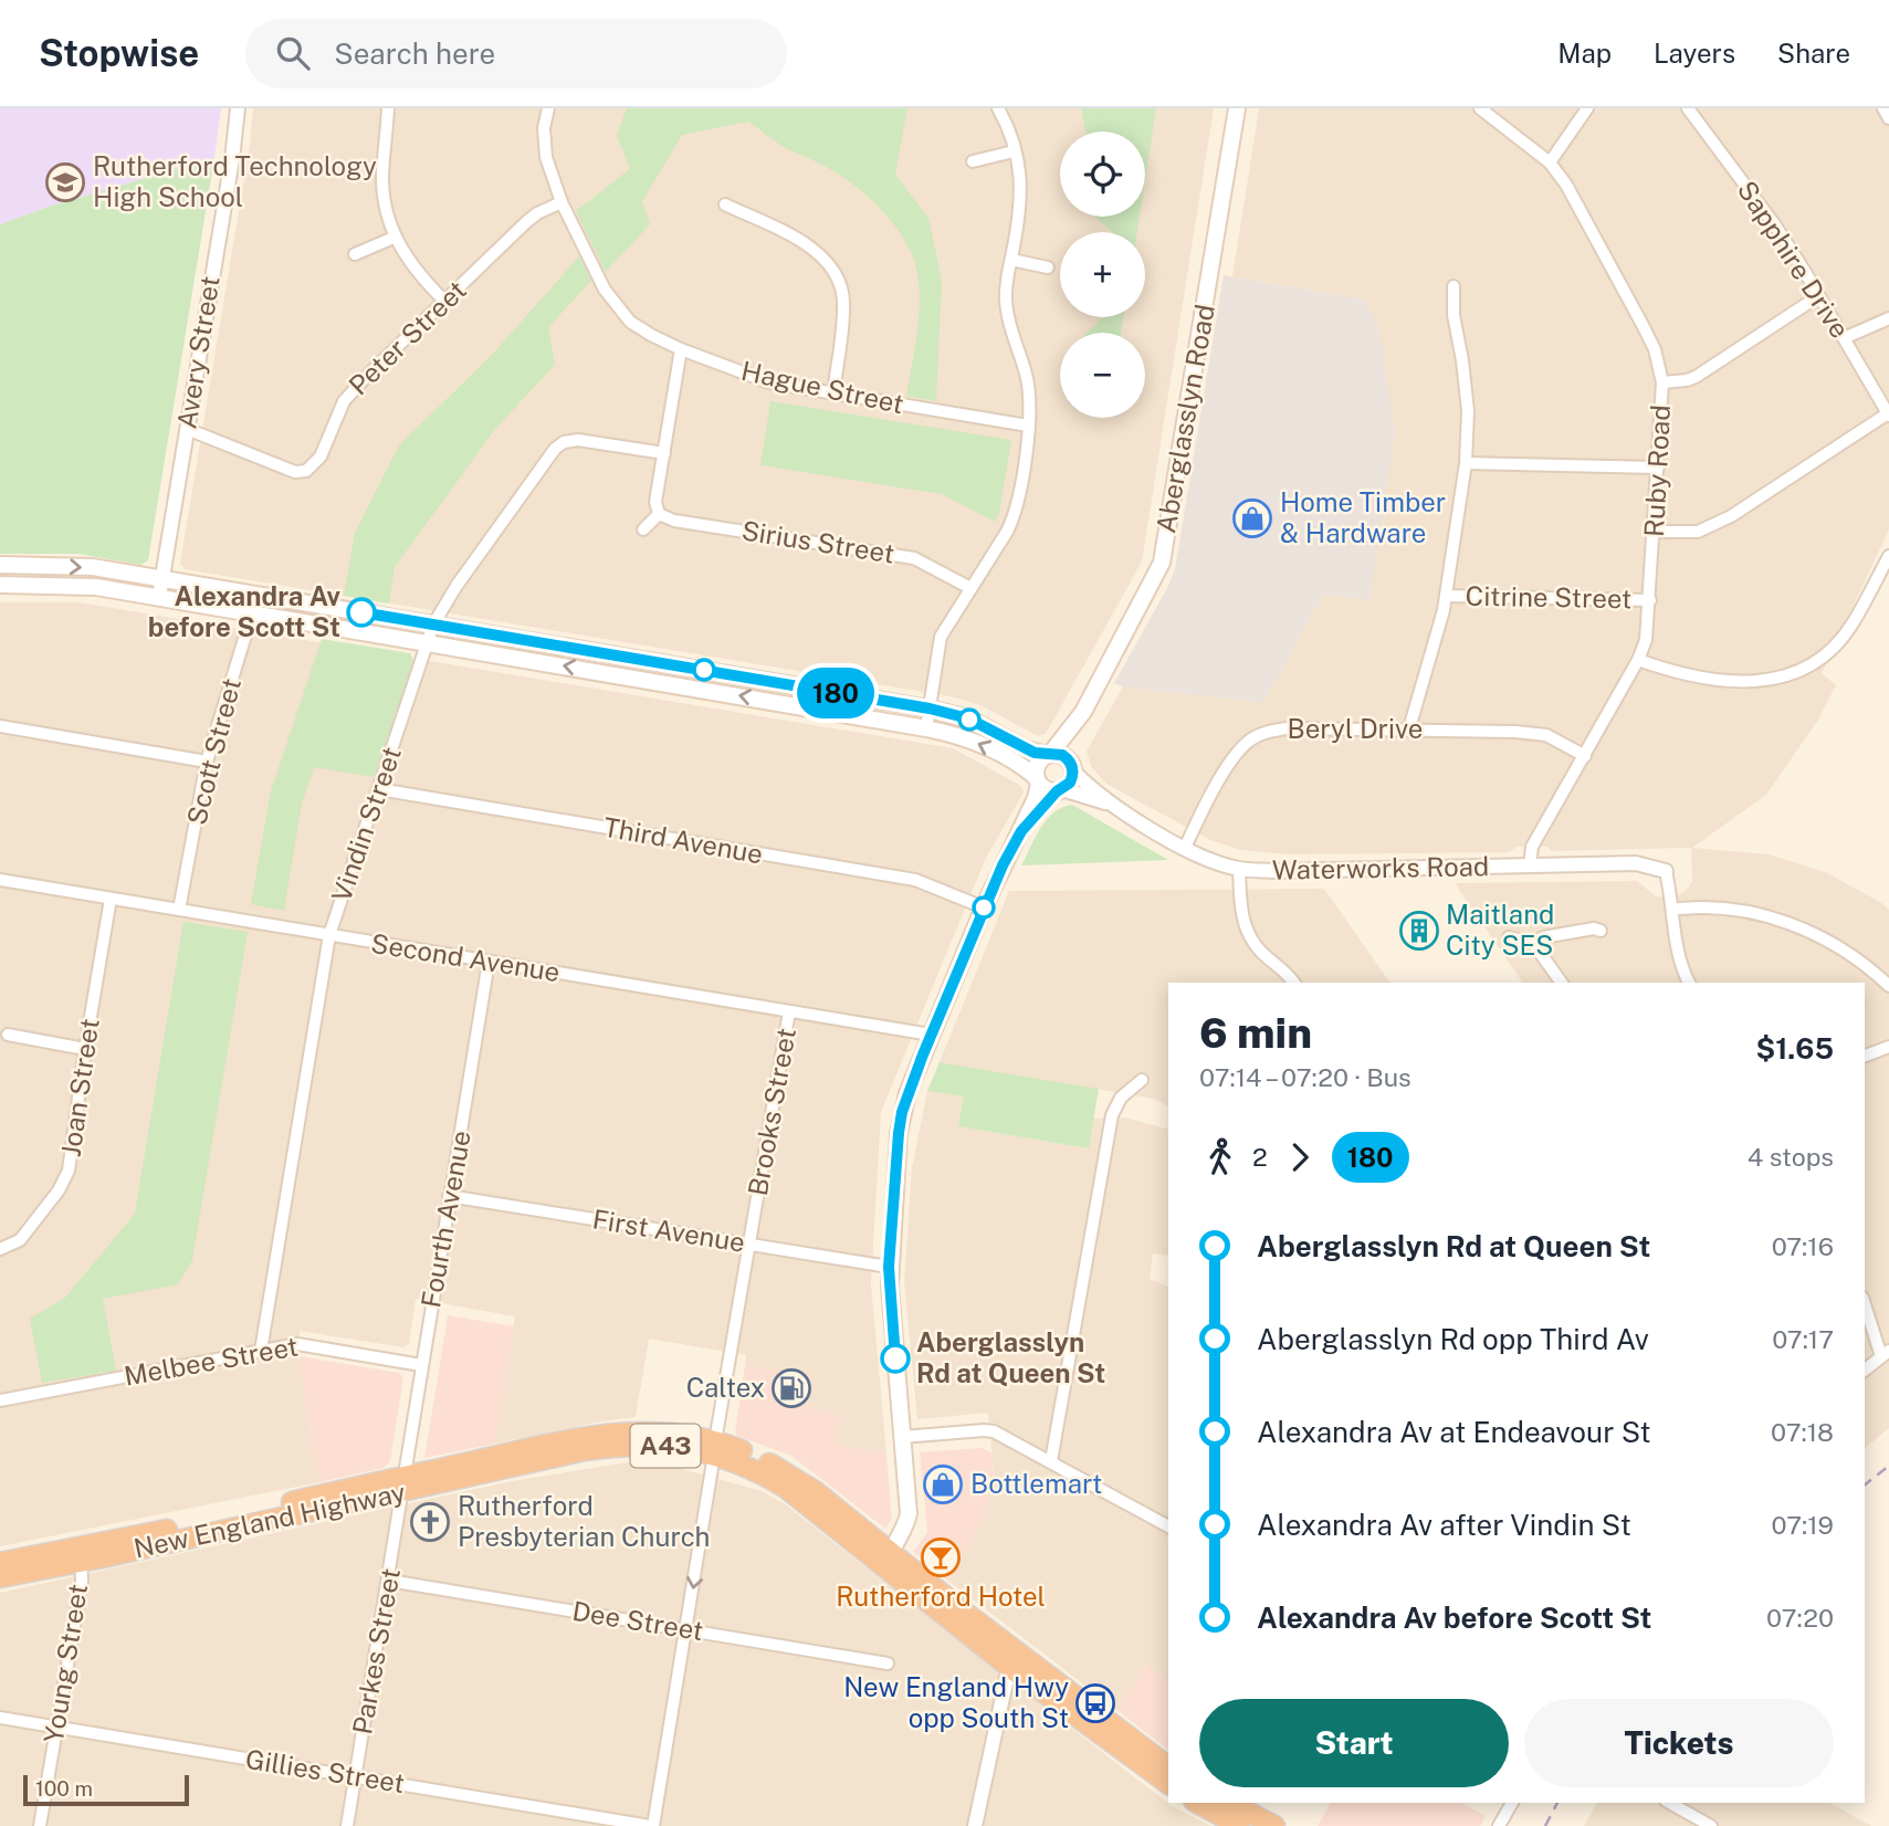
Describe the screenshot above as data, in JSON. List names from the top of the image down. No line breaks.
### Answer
{"streets":{"highway":["A43","New England Highway"],"main road":["Aberglasslyn Road"],"street":["Sapphire Drive","Peter Street","Avery Street","Hague Street","Ruby Road","Sirius Street","Citrine Street","Beryl Drive","Scott Street","Vindin Street","Third Avenue","Waterworks Road","Second Avenue","Joan Street","Brooks Street","Fourth Avenue","First Avenue","Melbee Street","Dee Street","Parkes Street","Young Street","Gillies Street"]},"crossings":[["Peter Street","Avery Street"],["Peter Street","Hague Street"],["Aberglasslyn Road","Waterworks Road"],["Ruby Road","Citrine Street"],["Ruby Road","Beryl Drive"],["Ruby Road","Waterworks Road"],["Beryl Drive","Waterworks Road"],["Scott Street","Second Avenue"],["Vindin Street","Third Avenue"],["Vindin Street","Second Avenue"],["Vindin Street","Melbee Street"],["Second Avenue","Joan Street"],["Second Avenue","Brooks Street"],["Second Avenue","Fourth Avenue"],["Brooks Street","First Avenue"],["Brooks Street","New England Highway"],["Brooks Street","Dee Street"],["Brooks Street","Gillies Street"],["Fourth Avenue","First Avenue"],["Fourth Avenue","Melbee Street"],["Fourth Avenue","New England Highway"],["Fourth Avenue","Parkes Street"],["New England Highway","Parkes Street"],["New England Highway","Young Street"],["Dee Street","Parkes Street"],["Parkes Street","Gillies Street"],["Young Street","Gillies Street"]],"places":{"school or university":["Rutherford Technology High School"],"shop":["Home Timber & Hardware","Bottlemart"],"other":["Alexandra Av before Scott St","Aberglasslyn Rd at Queen St"],"building":["Maitland City SES"],"fuel station":["Caltex"],"church":["Rutherford Presbyterian Church"],"bar":["Rutherford Hotel"],"bus stop":["New England Hwy opp South St"]},"lines":["bus line 180"],"scale_bar":"100 m","page":{"header":"Stopwise","search":"Search here","nav":["Map","Layers","Share"],"on_map":"180","map_buttons":["+","−"],"heading":["6 min","07:14 – 07:20 · Bus","$1.65"],"legs":["2","180","4 stops"],"list":[{"name":"Aberglasslyn Rd at Queen St","value":"07:16"},{"name":"Aberglasslyn Rd opp Third Av","value":"07:17"},{"name":"Alexandra Av at Endeavour St","value":"07:18"},{"name":"Alexandra Av after Vindin St","value":"07:19"},{"name":"Alexandra Av before Scott St","value":"07:20"}],"buttons":["Start","Tickets"],"scale":"100 m"}}
